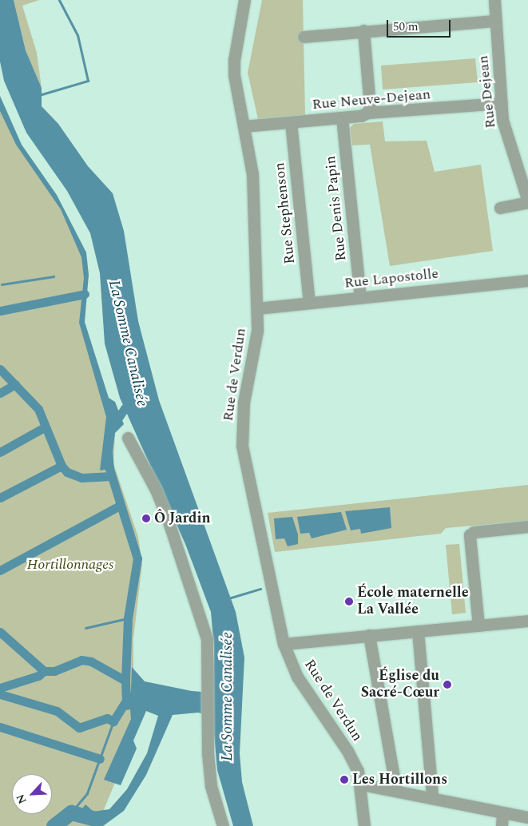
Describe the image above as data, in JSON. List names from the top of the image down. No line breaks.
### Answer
{"streets":{"street":["Rue Dejean","Rue Neuve-Dejean","Rue Denis Papin","Rue Stephenson","Rue Lapostolle","Rue de Verdun"]},"crossings":[["Rue Dejean","Rue Neuve-Dejean"],["Rue Neuve-Dejean","Rue Denis Papin"],["Rue Neuve-Dejean","Rue Stephenson"],["Rue Neuve-Dejean","Rue de Verdun"],["Rue Denis Papin","Rue Lapostolle"],["Rue Stephenson","Rue Lapostolle"],["Rue Lapostolle","Rue de Verdun"]],"water":["La Somme Canalisée"],"parks":["Hortillonnages"],"places":["Ô Jardin","École maternelle La Vallée","Église du Sacré-Cœur","Les Hortillons"],"scale_bar":"50 m","north":"bottom left"}
